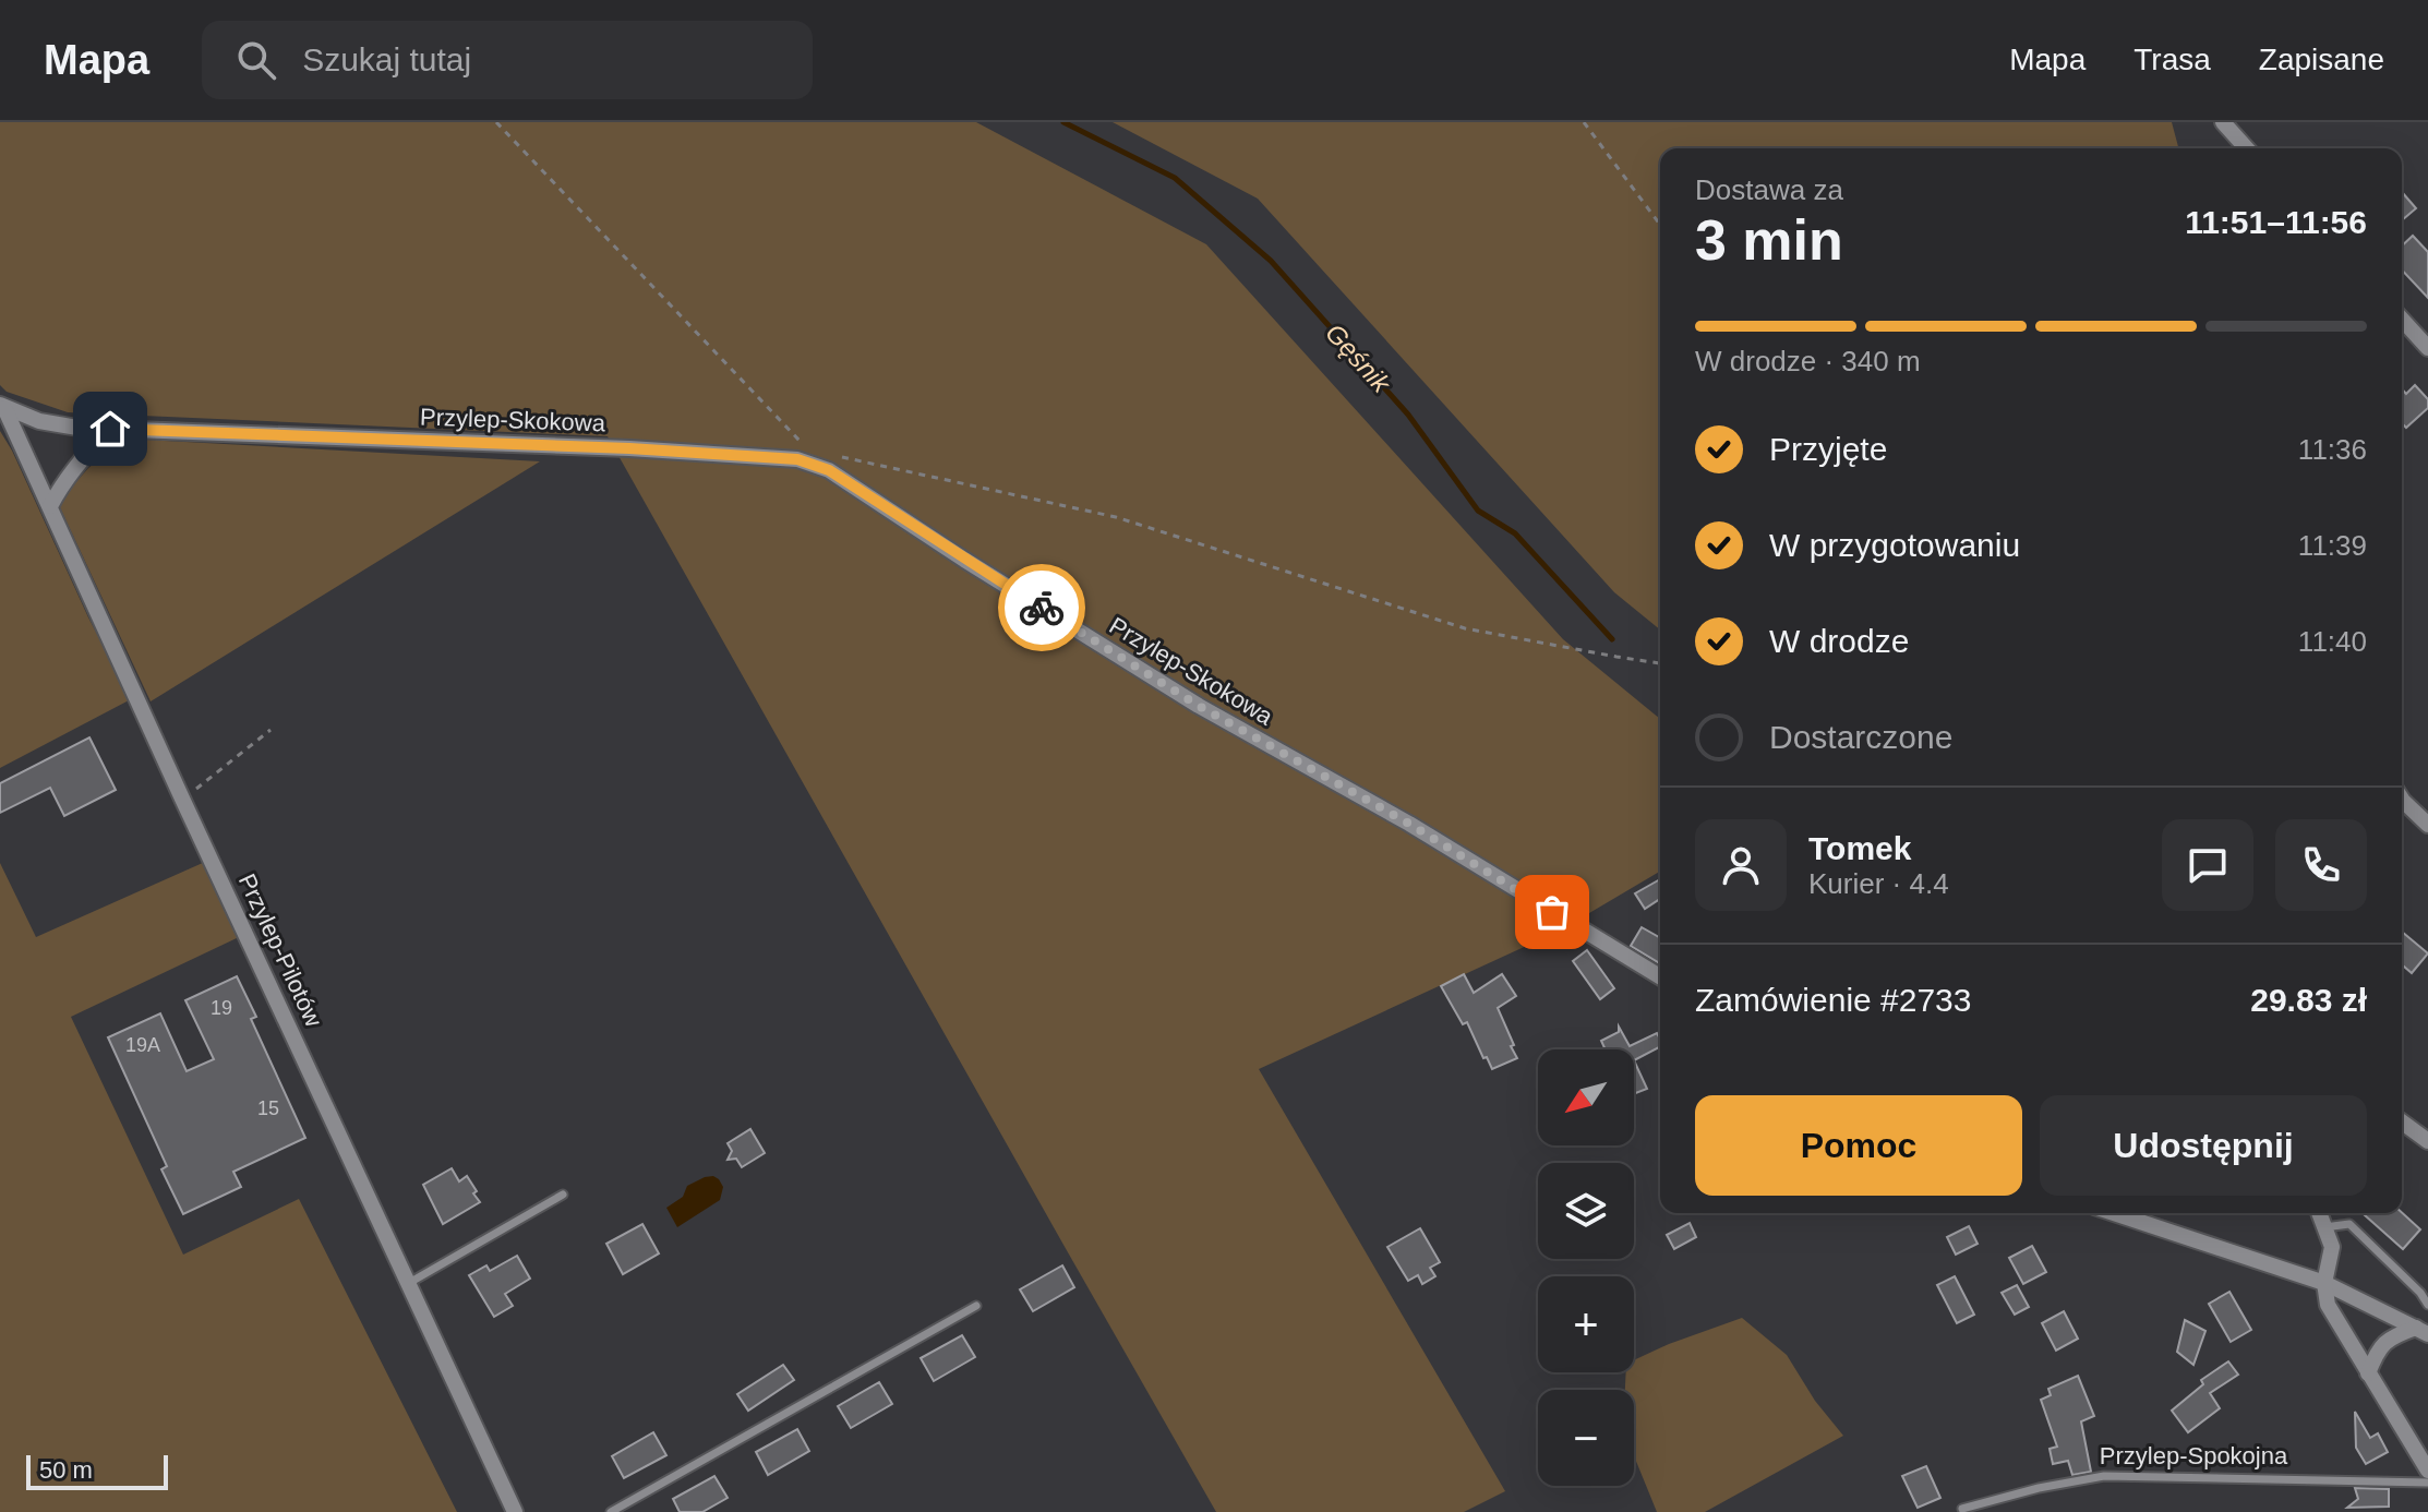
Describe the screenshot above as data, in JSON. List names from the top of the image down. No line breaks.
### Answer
{"streets":{"street":["Przylep-Skokowa","Przylep-Pilotów"],"lane":["Przylep-Spokojna"]},"crossings":[["Przylep-Skokowa","Przylep-Pilotów"]],"water":["Gęśnik"],"house_numbers":["19","19A","15"],"scale_bar":"50 m","north":"bottom left","page":{"header":"Mapa","search":"Szukaj tutaj","nav":["Mapa","Trasa","Zapisane"],"heading":["3 min","Dostawa za","11:51–11:56"],"panel":["Tomek","Kurier · 4.4","Zamówienie #2733","29.83 zł"],"bar":"W drodze · 340 m","list":[["Przyjęte","11:36"],["W przygotowaniu","11:39"],["W drodze","11:40"],"Dostarczone"],"map_buttons":["+","−"],"buttons":["Pomoc","Udostępnij"],"scale":"50 m"}}
